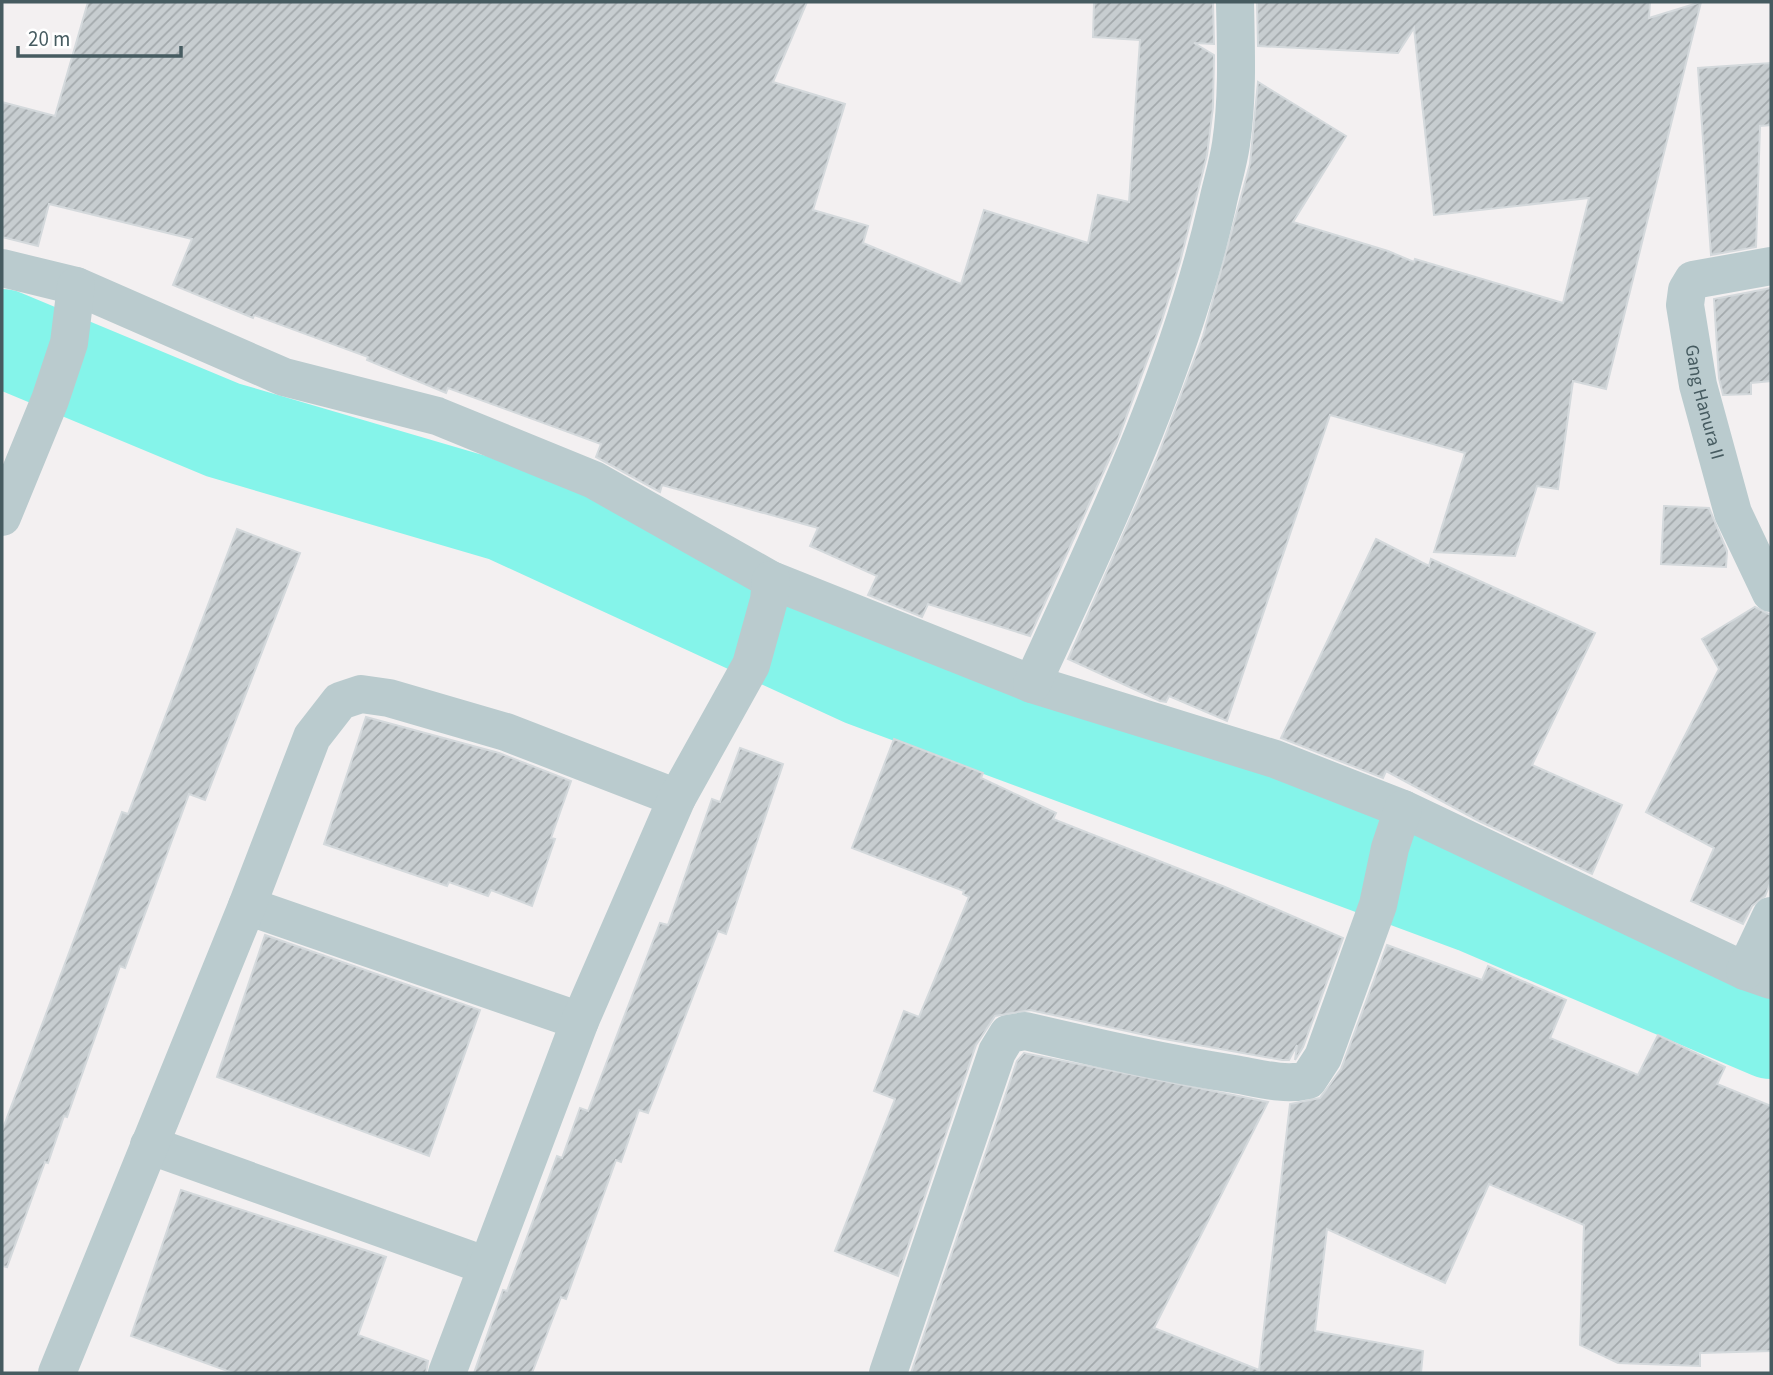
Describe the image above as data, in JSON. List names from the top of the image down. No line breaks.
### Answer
{"streets":{"street":["Gang Hanura II"]},"scale_bar":"20 m"}
